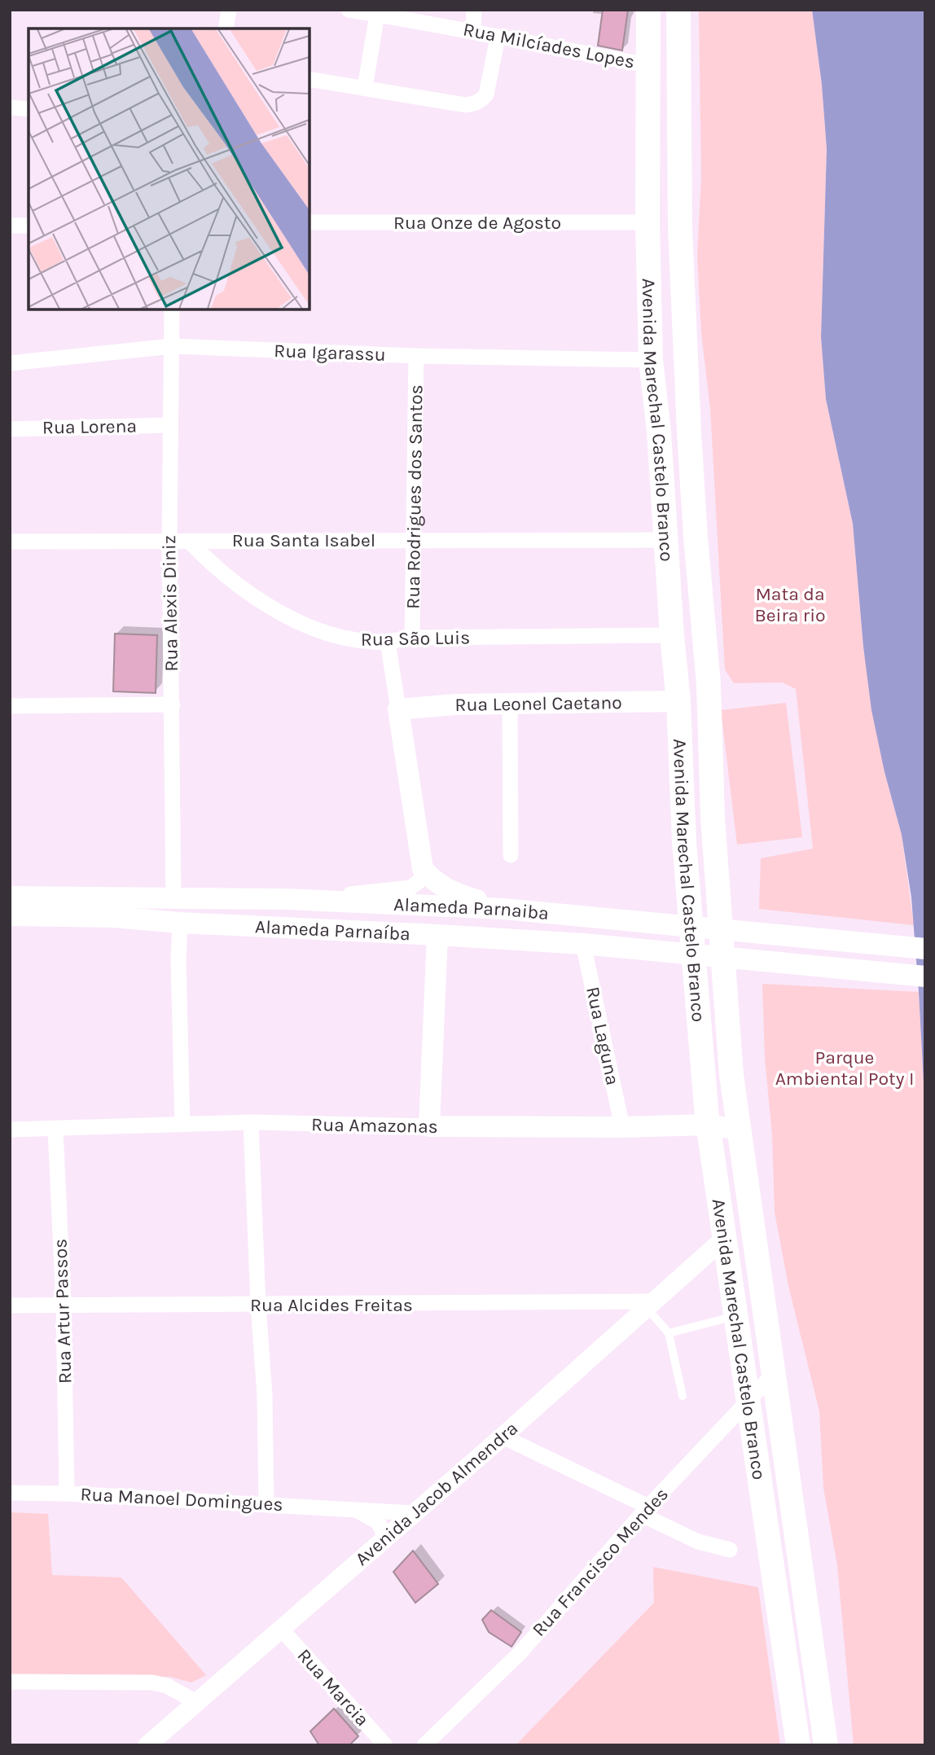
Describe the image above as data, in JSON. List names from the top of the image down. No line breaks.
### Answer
{"streets":{"main road":["Avenida Marechal Castelo Branco","Rua Leonel Caetano","Alameda Parnaiba","Alameda Parnaíba","Rua Amazonas"],"street":["Rua Milcíades Lopes","Rua Onze de Agosto","Rua Igarassu","Rua Lorena","Rua Rodrigues dos Santos","Rua Santa Isabel","Rua Alexis Diniz","Rua São Luis","Rua Laguna","Rua Alcides Freitas","Rua Artur Passos","Avenida Jacob Almendra","Rua Manoel Domingues","Rua Francisco Mendes","Rua Marcia"]},"crossings":[["Rua Milcíades Lopes","Avenida Marechal Castelo Branco"],["Rua Onze de Agosto","Avenida Marechal Castelo Branco"],["Rua Igarassu","Avenida Marechal Castelo Branco"],["Rua Igarassu","Rua Rodrigues dos Santos"],["Rua Igarassu","Rua Alexis Diniz"],["Avenida Marechal Castelo Branco","Rua Santa Isabel"],["Avenida Marechal Castelo Branco","Rua São Luis"],["Avenida Marechal Castelo Branco","Rua Leonel Caetano"],["Avenida Marechal Castelo Branco","Rua Amazonas"],["Avenida Marechal Castelo Branco","Avenida Jacob Almendra"],["Avenida Marechal Castelo Branco","Rua Francisco Mendes"],["Rua Lorena","Rua Alexis Diniz"],["Rua Rodrigues dos Santos","Rua Santa Isabel"],["Rua Rodrigues dos Santos","Rua São Luis"],["Rua Santa Isabel","Rua Alexis Diniz"],["Rua Santa Isabel","Rua São Luis"],["Rua Alexis Diniz","Alameda Parnaiba"],["Alameda Parnaíba","Rua Laguna"],["Rua Laguna","Rua Amazonas"],["Rua Amazonas","Rua Artur Passos"],["Rua Alcides Freitas","Rua Artur Passos"],["Rua Alcides Freitas","Avenida Jacob Almendra"],["Rua Artur Passos","Rua Manoel Domingues"],["Avenida Jacob Almendra","Rua Manoel Domingues"],["Avenida Jacob Almendra","Rua Marcia"]],"parks":["Mata da Beira rio","Parque Ambiental Poty I"]}
